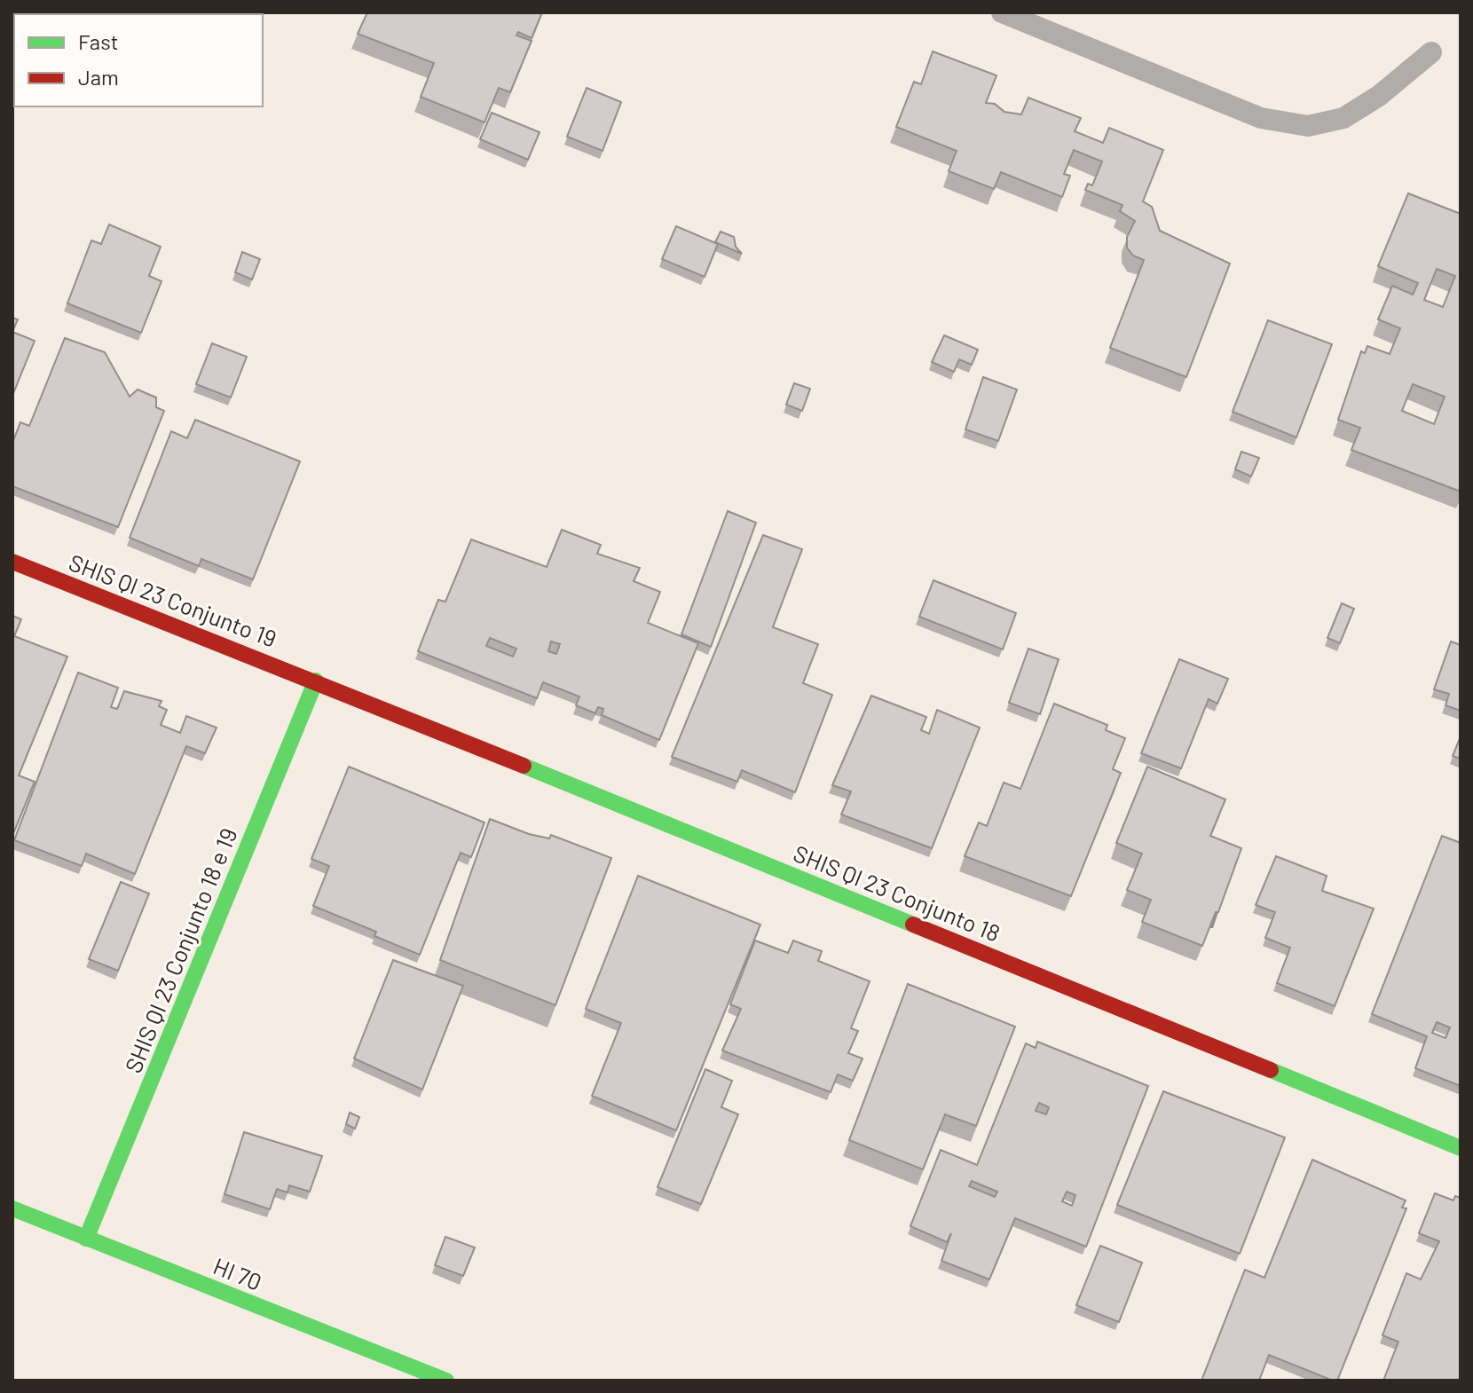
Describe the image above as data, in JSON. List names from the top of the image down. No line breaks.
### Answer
{"streets":{"street":["SHIS QI 23 Conjunto 19","SHIS QI 23 Conjunto 18","SHIS QI 23 Conjunto 18 e 19","HI 70"]},"crossings":[["SHIS QI 23 Conjunto 19","SHIS QI 23 Conjunto 18"],["SHIS QI 23 Conjunto 19","SHIS QI 23 Conjunto 18 e 19"],["SHIS QI 23 Conjunto 18","SHIS QI 23 Conjunto 18 e 19"],["SHIS QI 23 Conjunto 18 e 19","HI 70"]],"legend":["Fast","Jam"]}
